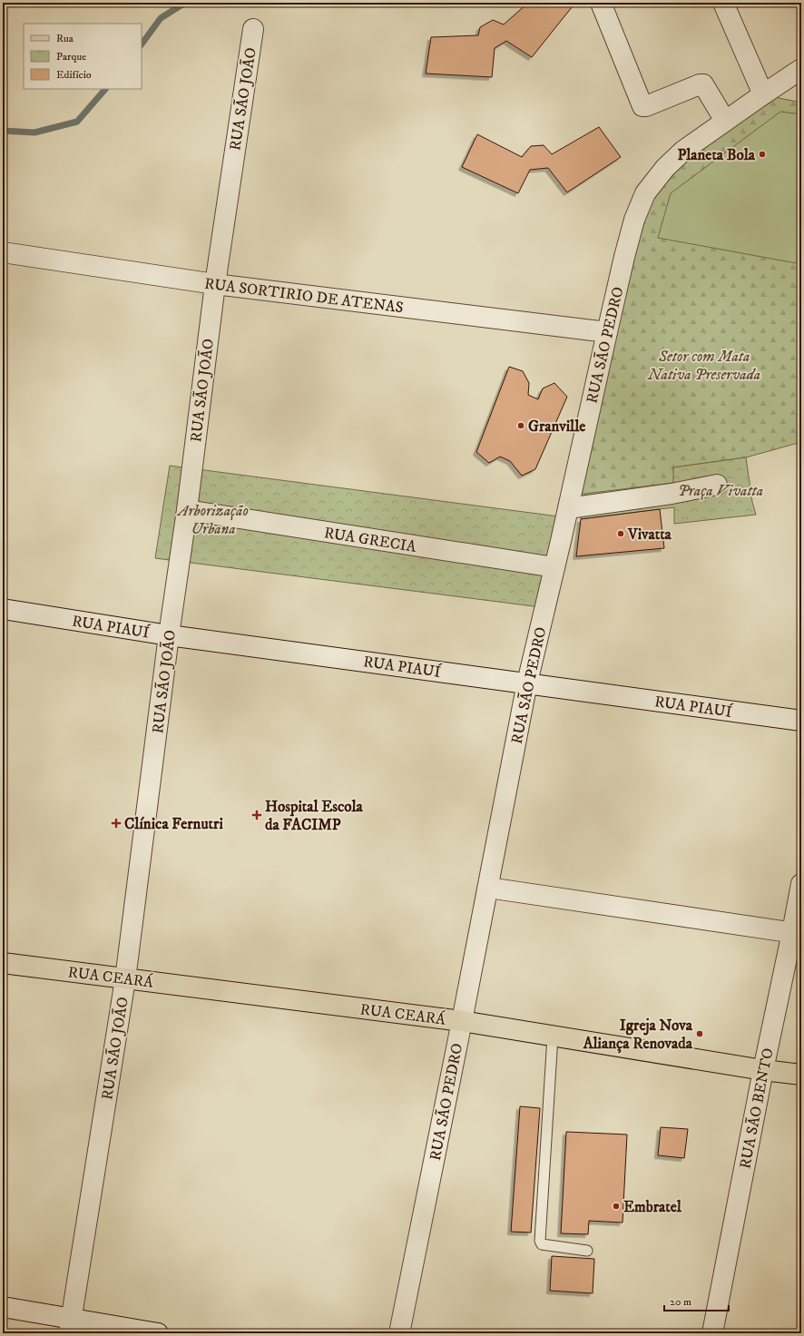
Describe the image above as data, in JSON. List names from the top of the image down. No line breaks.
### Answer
{"streets":{"main road":["RUA CEARÁ"],"street":["RUA SÃO JOÃO","RUA SORTIRIO DE ATENAS","RUA SÃO PEDRO","RUA GRECIA","RUA PIAUÍ","RUA SÃO BENTO"]},"crossings":[["RUA SÃO JOÃO","RUA SORTIRIO DE ATENAS"],["RUA SÃO JOÃO","RUA GRECIA"],["RUA SÃO JOÃO","RUA PIAUÍ"],["RUA SÃO JOÃO","RUA CEARÁ"],["RUA SORTIRIO DE ATENAS","RUA SÃO PEDRO"],["RUA SÃO PEDRO","RUA GRECIA"],["RUA SÃO PEDRO","RUA PIAUÍ"],["RUA SÃO PEDRO","RUA CEARÁ"],["RUA CEARÁ","RUA SÃO BENTO"]],"parks":["Setor com Mata Nativa Preservada","Praça Vivatta","Arborização Urbana"],"places":{"other":["Planeta Bola","Granville","Vivatta","Igreja Nova Aliança Renovada","Embratel"],"health":["Hospital Escola da FACIMP","Clínica Fernutri"]},"legend":["Rua","Parque","Edifício"],"scale_bar":"20 m"}
